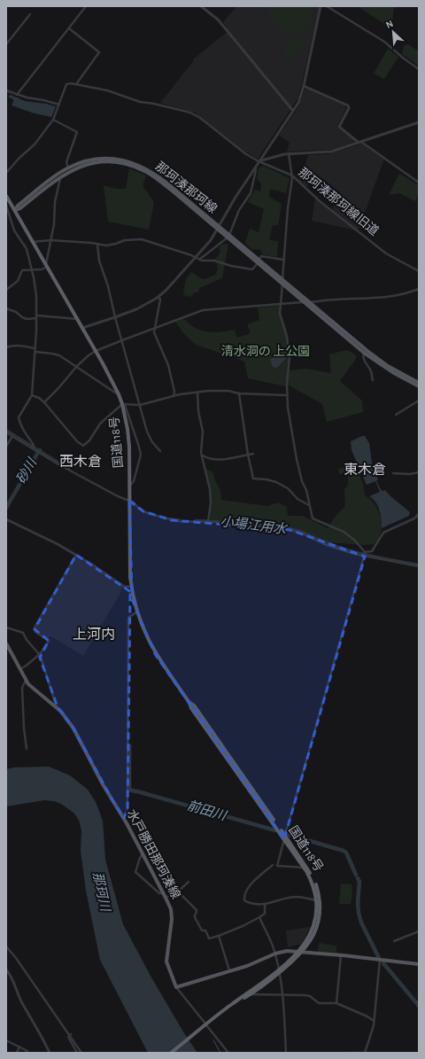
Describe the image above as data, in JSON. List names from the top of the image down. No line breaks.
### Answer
{"streets":{"highway":["国道118号"],"main road":["那珂湊那珂線","水戸勝田那珂湊線"],"street":["那珂湊那珂線旧道"]},"crossings":[["那珂湊那珂線","国道118号"]],"districts":["西木倉","東木倉","上河内"],"water":["砂川","小場江用水","前田川","那珂川"],"parks":["清水洞の 上公園"],"north":"top left"}
